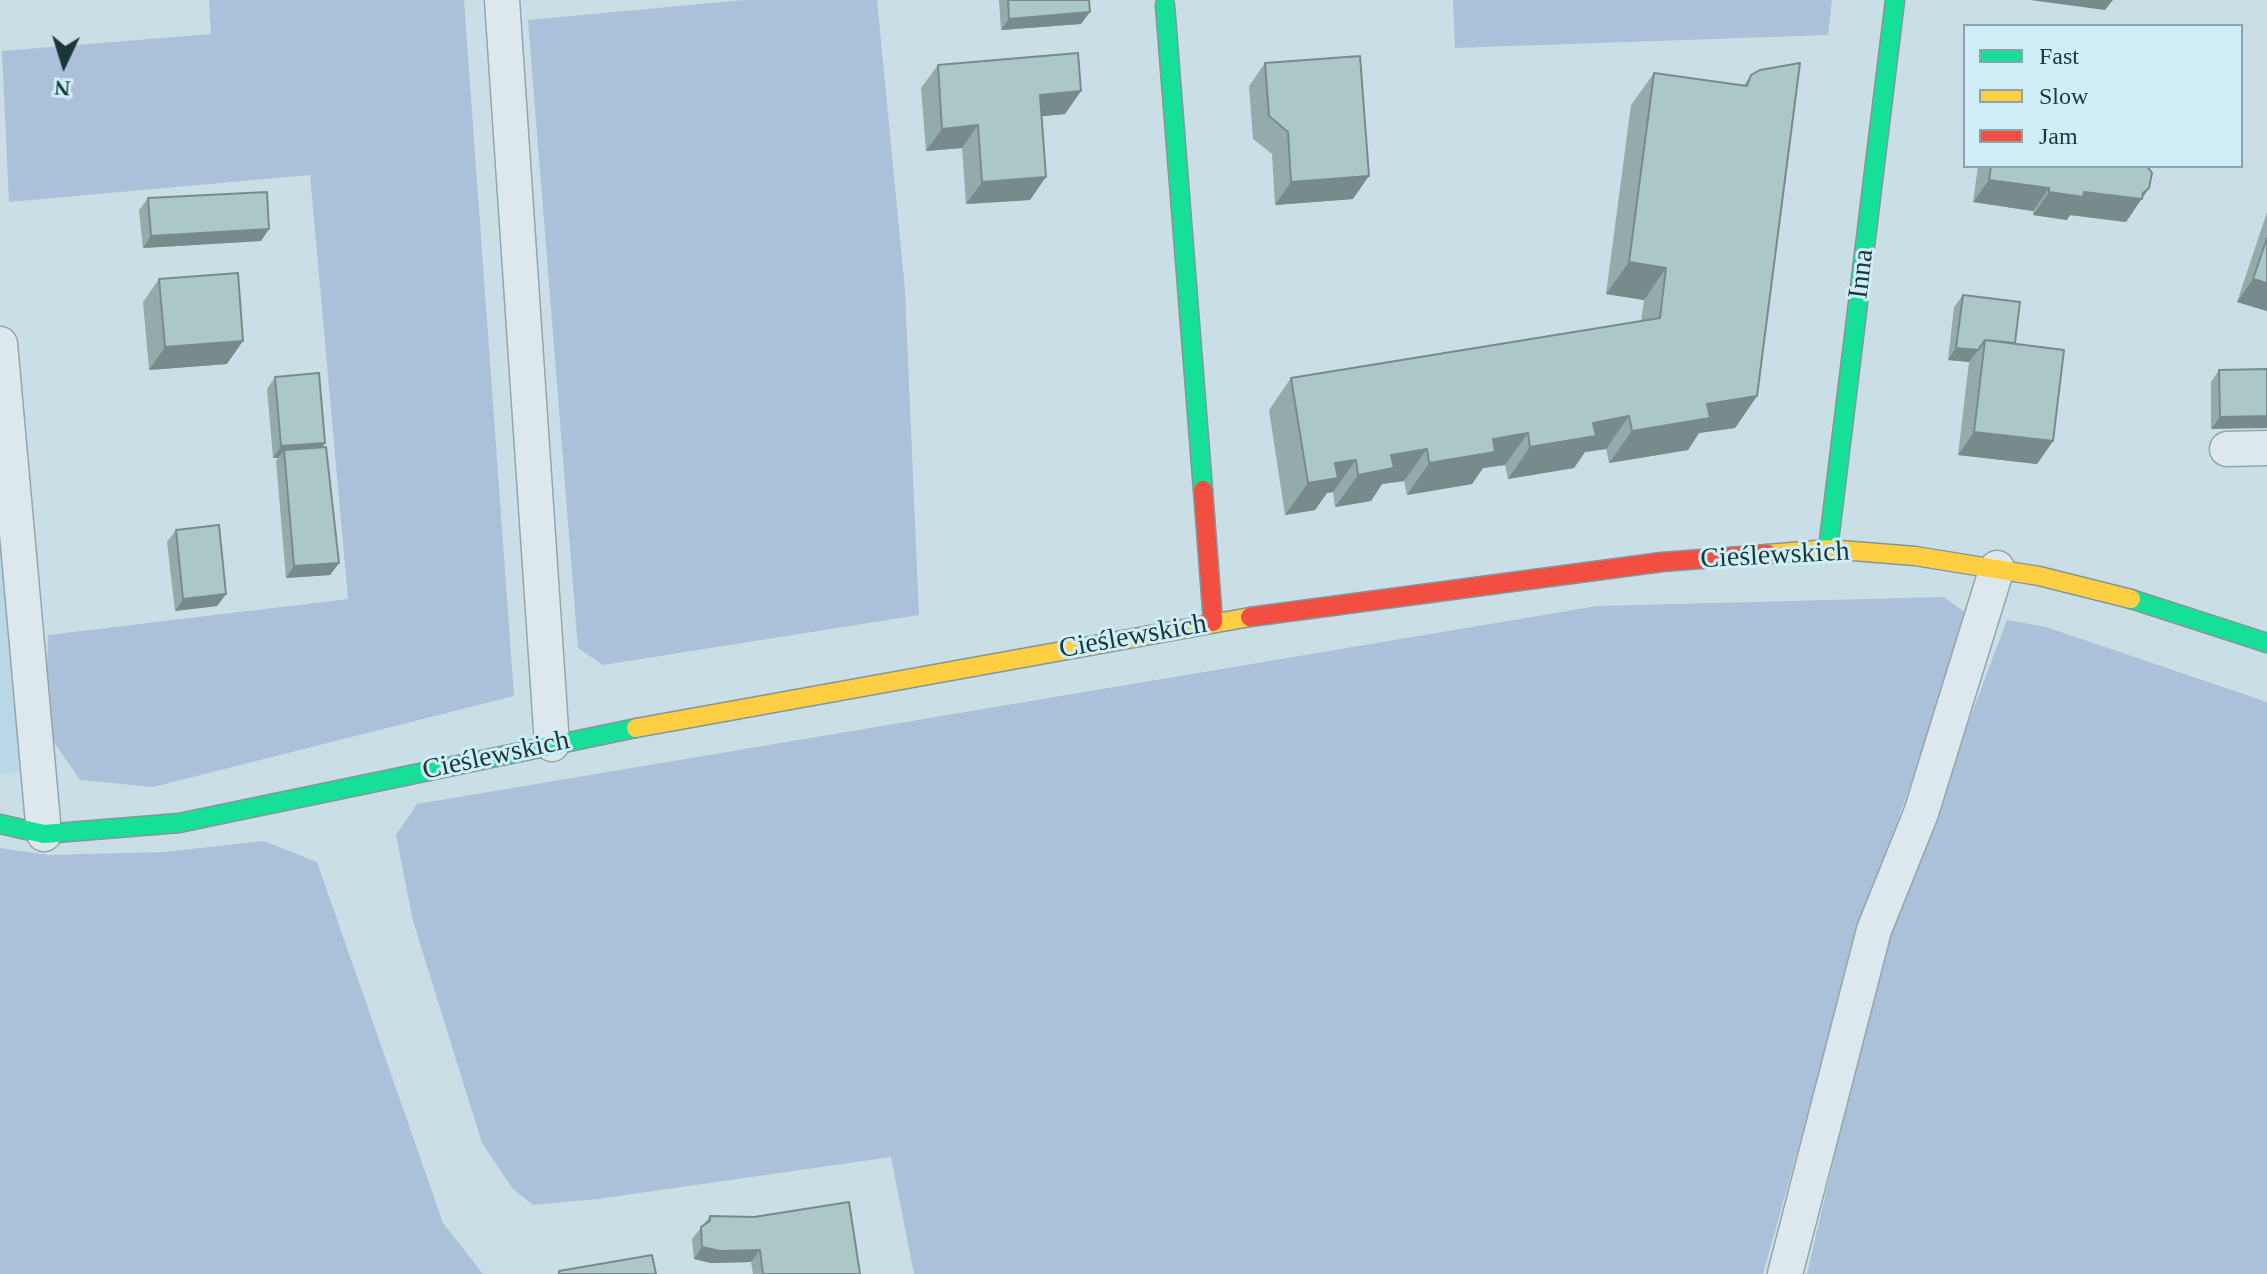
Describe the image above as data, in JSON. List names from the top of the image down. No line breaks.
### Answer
{"streets":{"street":["Inna","Cieślewskich"]},"crossings":[["Inna","Cieślewskich"]],"legend":["Fast","Slow","Jam"],"north":"bottom"}
